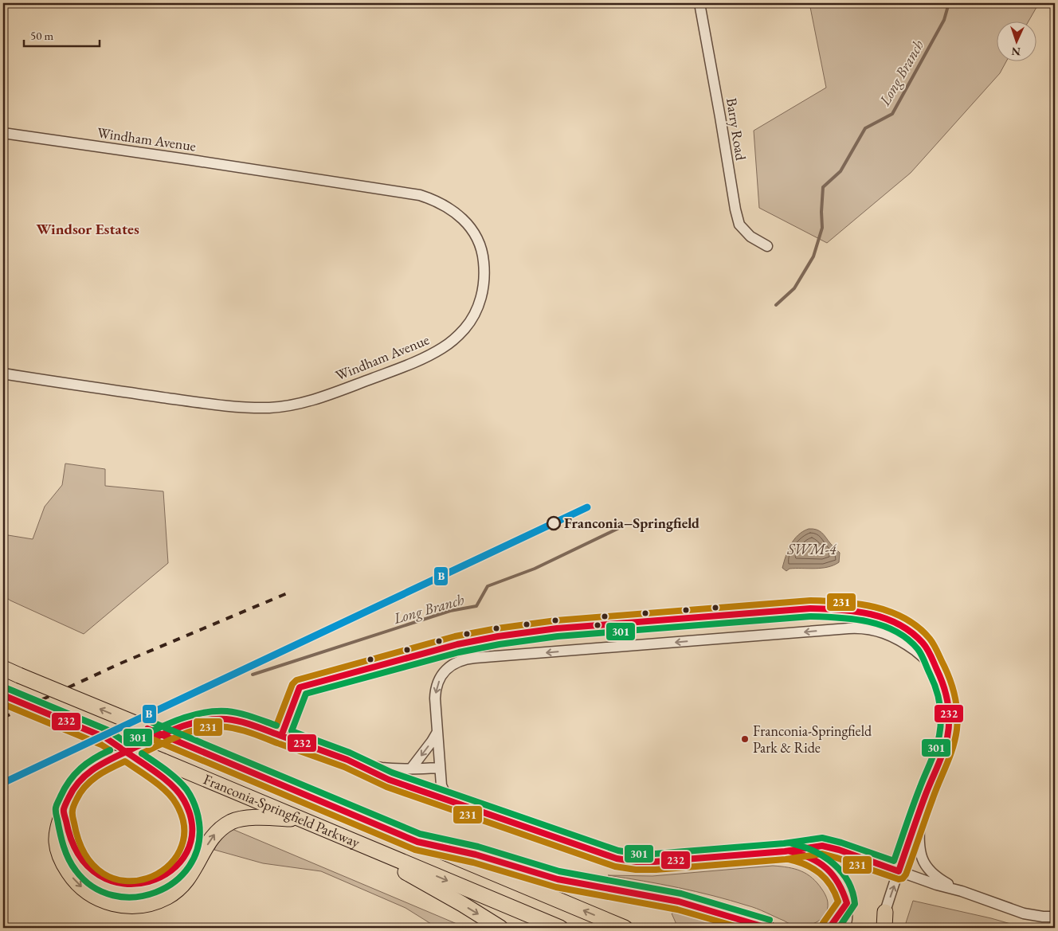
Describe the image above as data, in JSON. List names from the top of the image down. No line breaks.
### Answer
{"streets":{"main road":["Franconia-Springfield Parkway"],"street":["Barry Road","Windham Avenue"]},"districts":["Windsor Estates"],"water":["Long Branch","SWM-4"],"places":["Franconia–Springfield","Franconia-Springfield Park & Ride"],"lines":["transit line B","transit line 231","transit line 232","transit line 301"],"scale_bar":"50 m","north":"bottom"}
